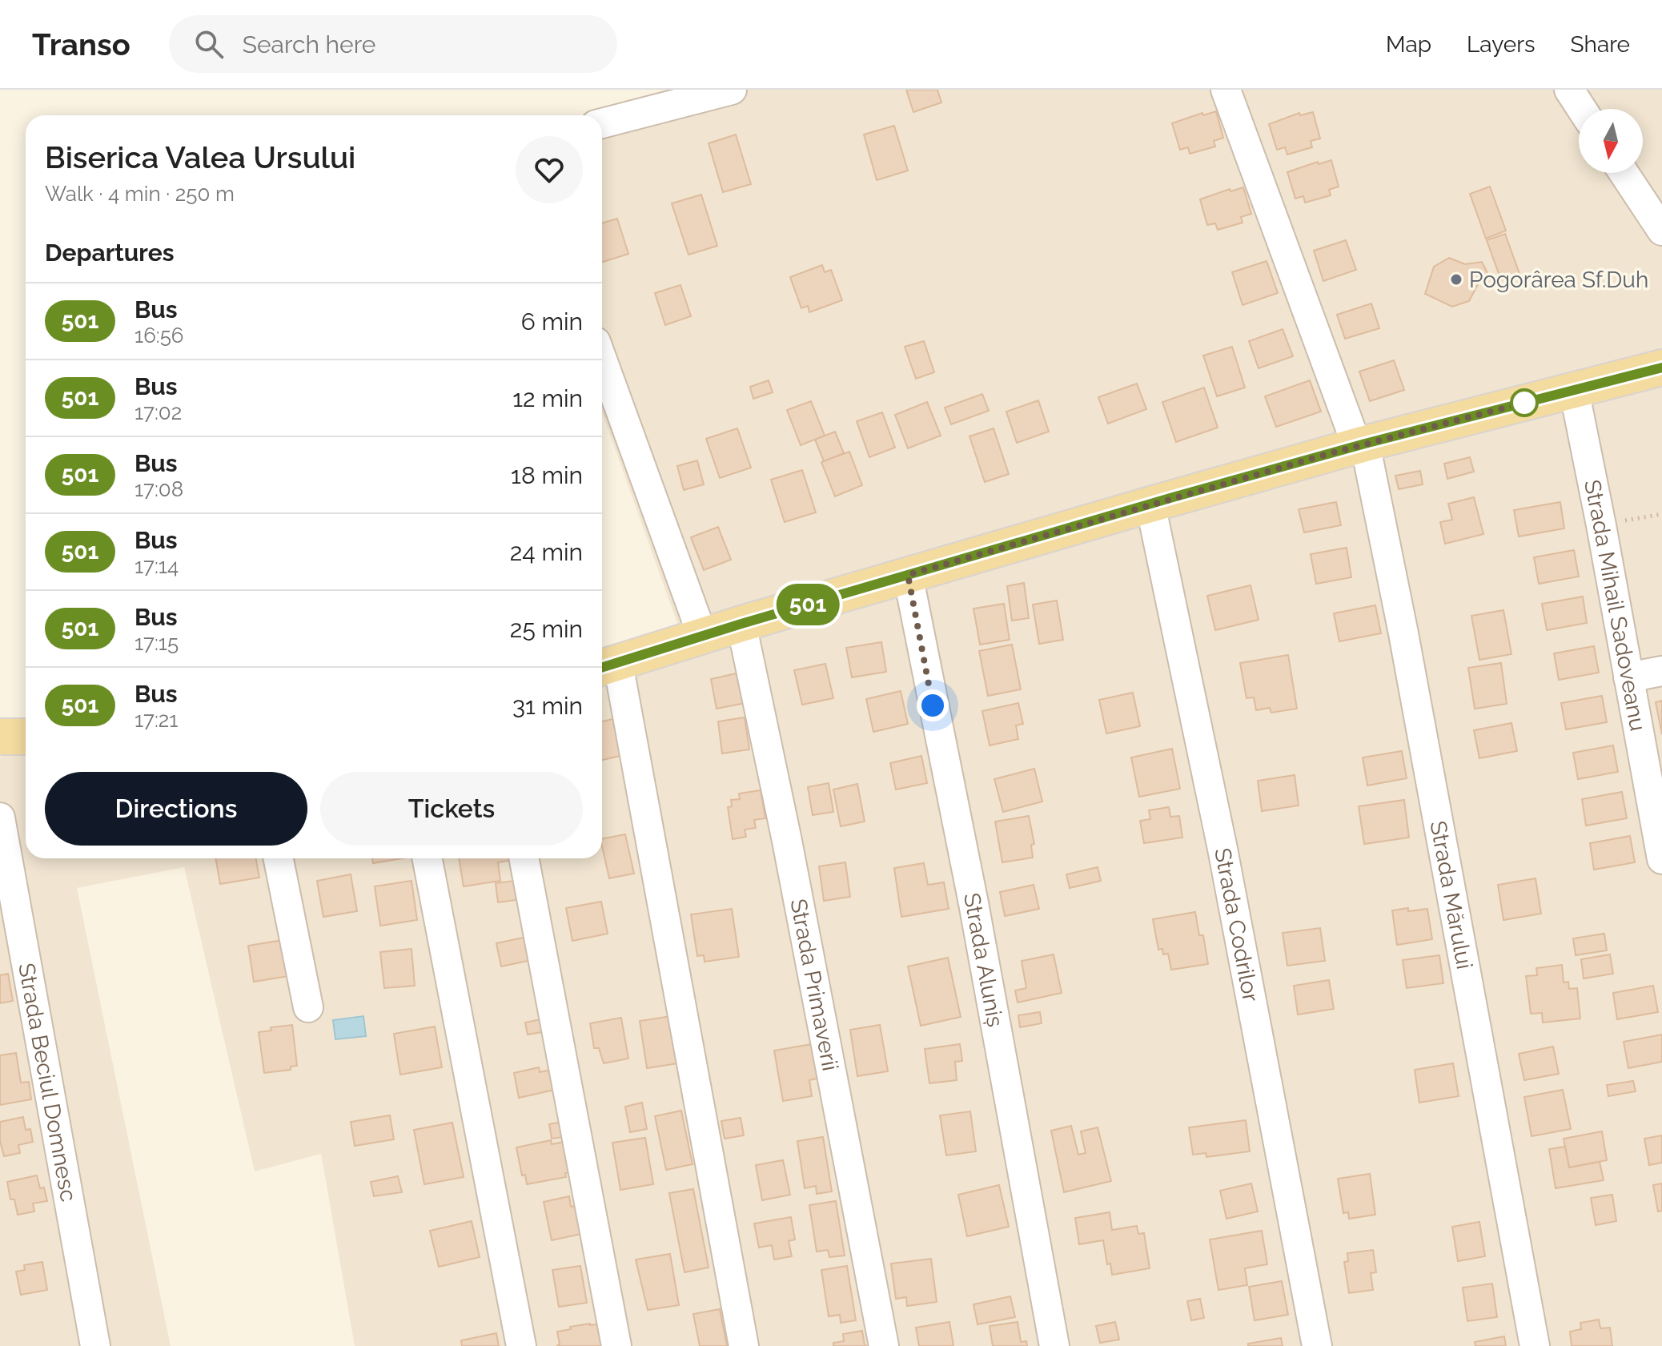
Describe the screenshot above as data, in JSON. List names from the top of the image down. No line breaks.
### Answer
{"streets":{"street":["Strada Mihail Sadoveanu","Strada Mărului","Strada Codrilor","Strada Aluniș","Strada Primaverii","Strada Beciul Domnesc"]},"places":["Pogorârea Sf.Duh"],"lines":["bus line 501"],"north":"bottom","page":{"header":"Transo","search":"Search here","nav":["Map","Layers","Share"],"on_map":"501","heading":[["Biserica Valea Ursului","Walk · 4 min · 250 m"],"Departures"],"list":[{"mark":"501","name":"Bus","note":"16:56","value":"6 min"},{"mark":"501","name":"Bus","note":"17:02","value":"12 min"},{"mark":"501","name":"Bus","note":"17:08","value":"18 min"},{"mark":"501","name":"Bus","note":"17:14","value":"24 min"},{"mark":"501","name":"Bus","note":"17:15","value":"25 min"},{"mark":"501","name":"Bus","note":"17:21","value":"31 min"}],"buttons":["Directions","Tickets"]}}
